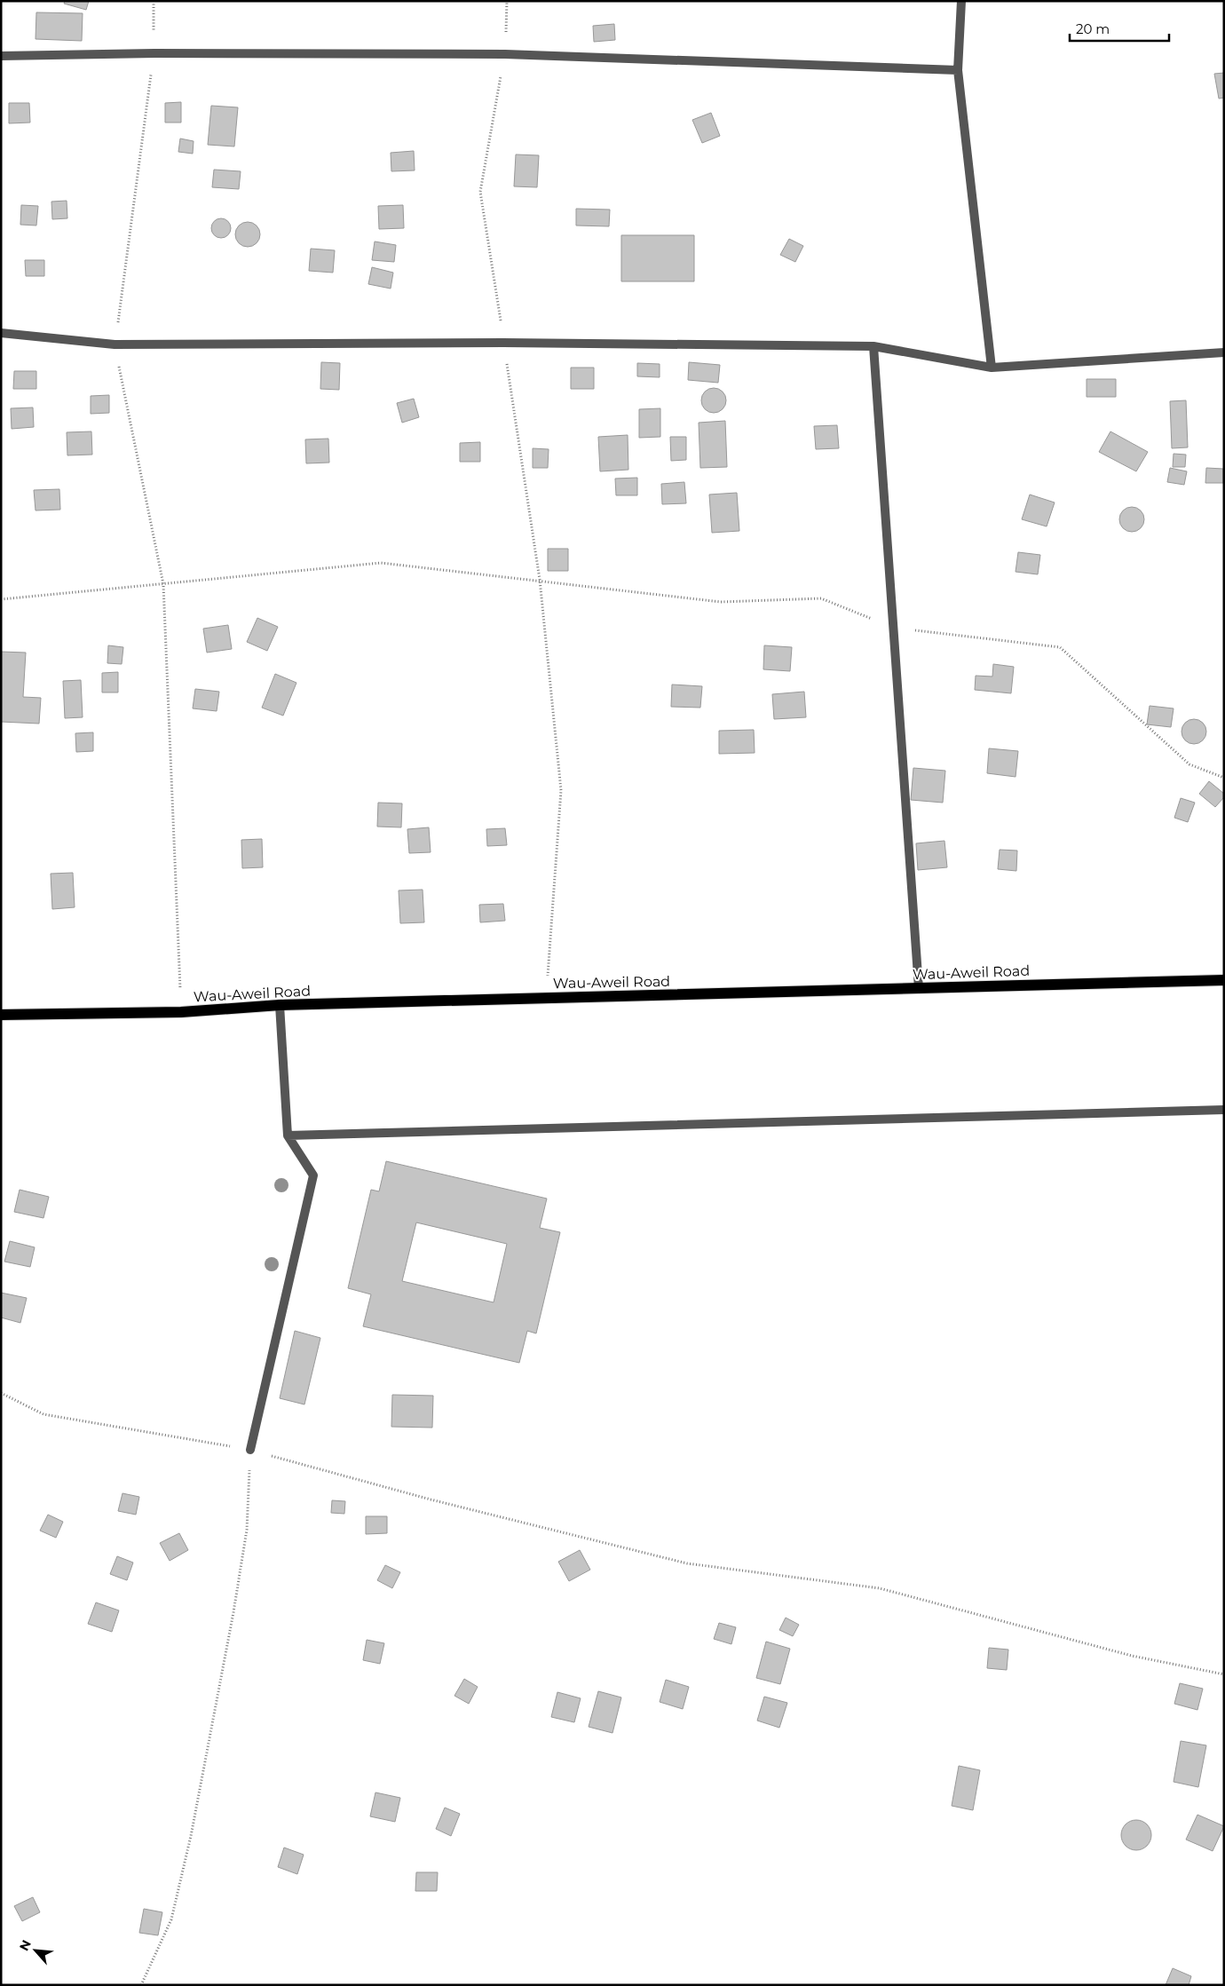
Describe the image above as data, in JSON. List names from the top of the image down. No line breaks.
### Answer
{"streets":{"main road":["Wau-Aweil Road"]},"scale_bar":"20 m","north":"top left"}
